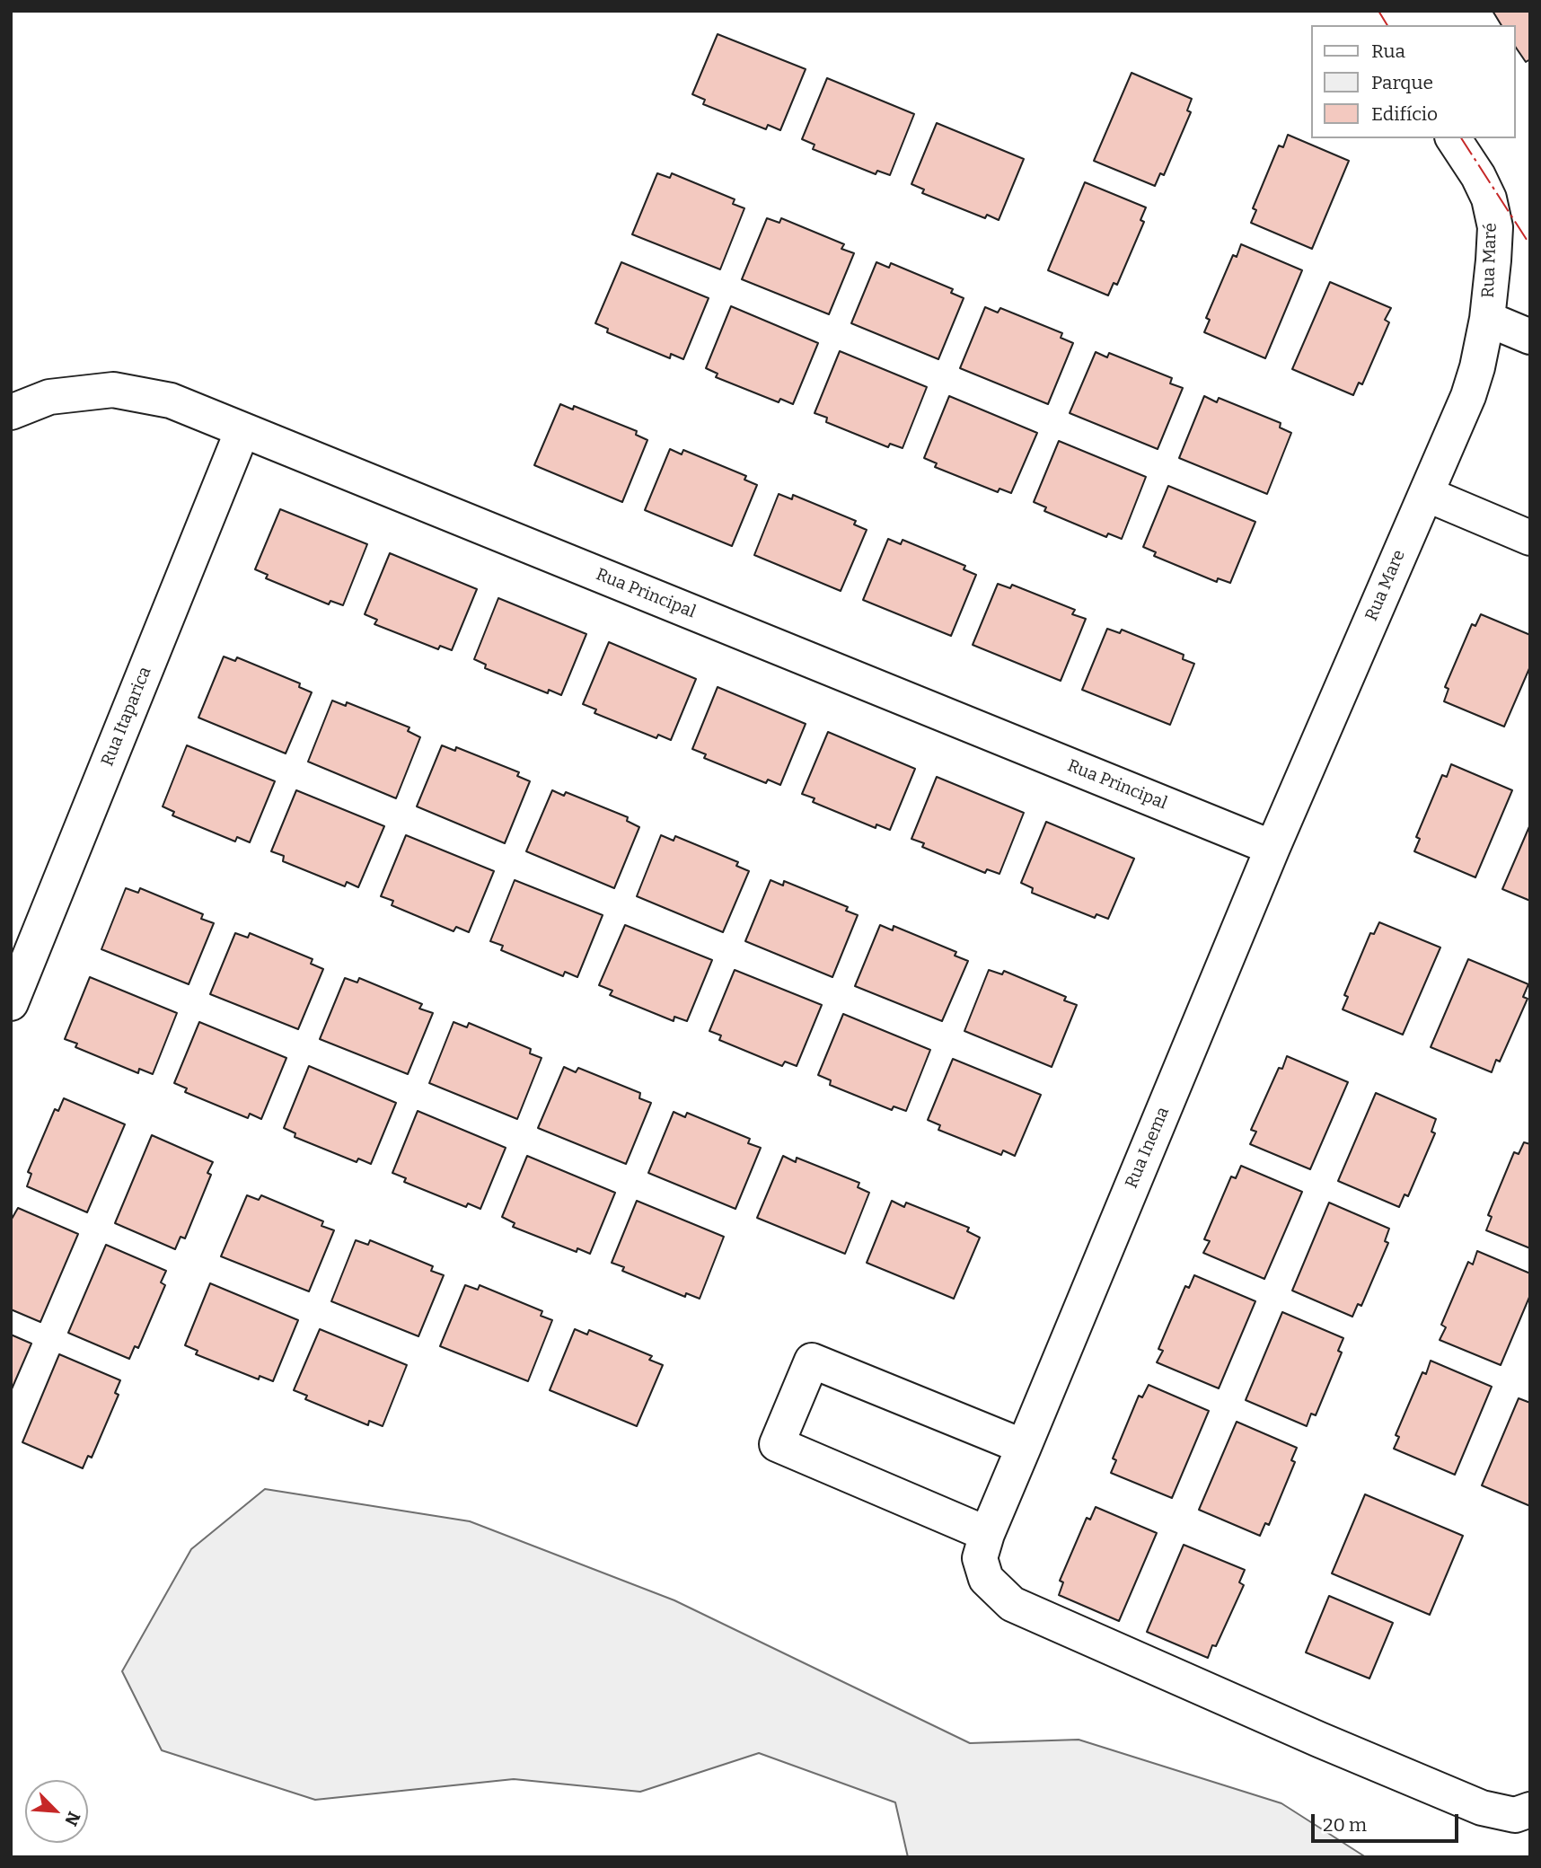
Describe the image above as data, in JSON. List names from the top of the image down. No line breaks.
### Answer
{"streets":{"street":["Rua Maré","Rua Mare","Rua Principal","Rua Itaparica","Rua Inema"]},"crossings":[["Rua Maré","Rua Mare"],["Rua Mare","Rua Principal"],["Rua Mare","Rua Inema"],["Rua Principal","Rua Itaparica"],["Rua Principal","Rua Inema"]],"legend":["Rua","Parque","Edifício"],"scale_bar":"20 m","north":"bottom right"}
